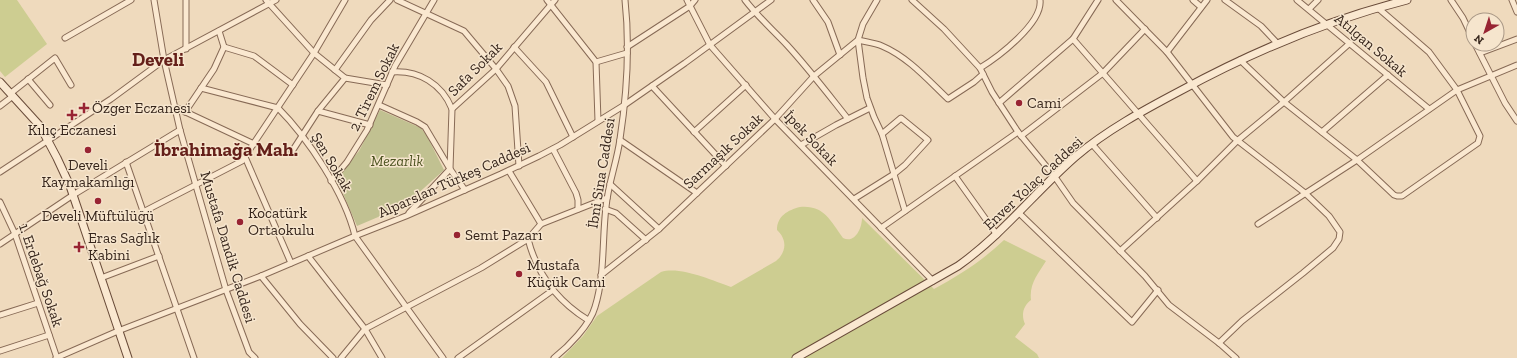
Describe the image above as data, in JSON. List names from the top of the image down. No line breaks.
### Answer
{"streets":{"street":["Atılgan Sokak","Safa Sokak","2. Tirem Sokak","İpek Sokak","Sarmaşık Sokak","Şen Sokak","İbni Sina Caddesi","Alparslan Türkeş Caddesi","Enver Yolaç Caddesi","Mustafa Dandik Caddesi","1. Erdebağ Sokak"]},"crossings":[["Atılgan Sokak","Enver Yolaç Caddesi"],["2. Tirem Sokak","Şen Sokak"],["İpek Sokak","Sarmaşık Sokak"],["İpek Sokak","Alparslan Türkeş Caddesi"],["İpek Sokak","Enver Yolaç Caddesi"],["Sarmaşık Sokak","İbni Sina Caddesi"],["Şen Sokak","Alparslan Türkeş Caddesi"],["İbni Sina Caddesi","Alparslan Türkeş Caddesi"],["Alparslan Türkeş Caddesi","Mustafa Dandik Caddesi"],["Alparslan Türkeş Caddesi","1. Erdebağ Sokak"]],"districts":["Develi","İbrahimağa Mah."],"parks":["Mezarlık"],"places":{"other":["Cami","Develi Kaymakamlığı","Develi Müftülüğü","Kocatürk Ortaokulu","Semt Pazarı","Mustafa Küçük Cami"],"health":["Özger Eczanesi","Kılıç Eczanesi","Eras Sağlık Kabini"]},"north":"bottom left"}
